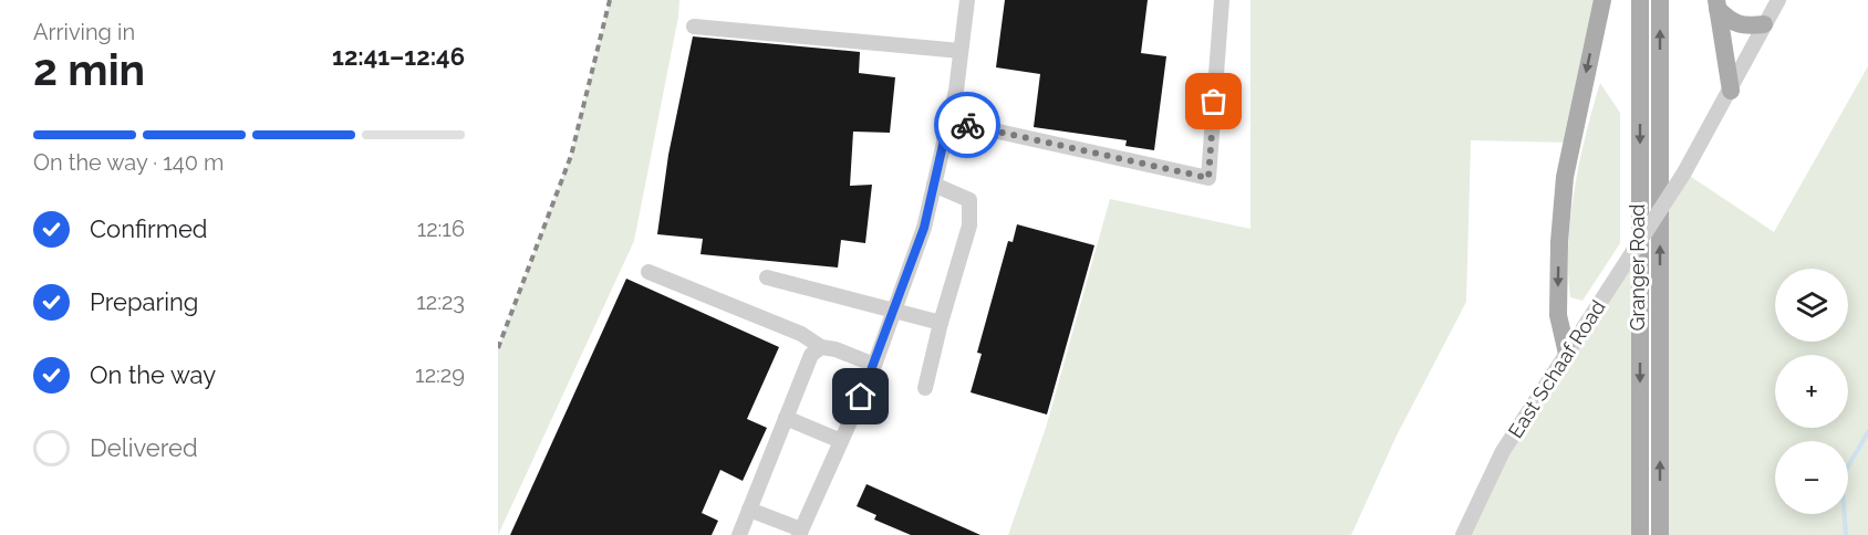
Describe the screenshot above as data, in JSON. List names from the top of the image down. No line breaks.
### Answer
{"streets":{"main road":["Granger Road"],"street":["East Schaaf Road"]},"page":{"heading":["2 min","Arriving in","12:41–12:46"],"bar":"On the way · 140 m","list":[["Confirmed","12:16"],["Preparing","12:23"],["On the way","12:29"],"Delivered"],"map_buttons":["+","−"]}}
